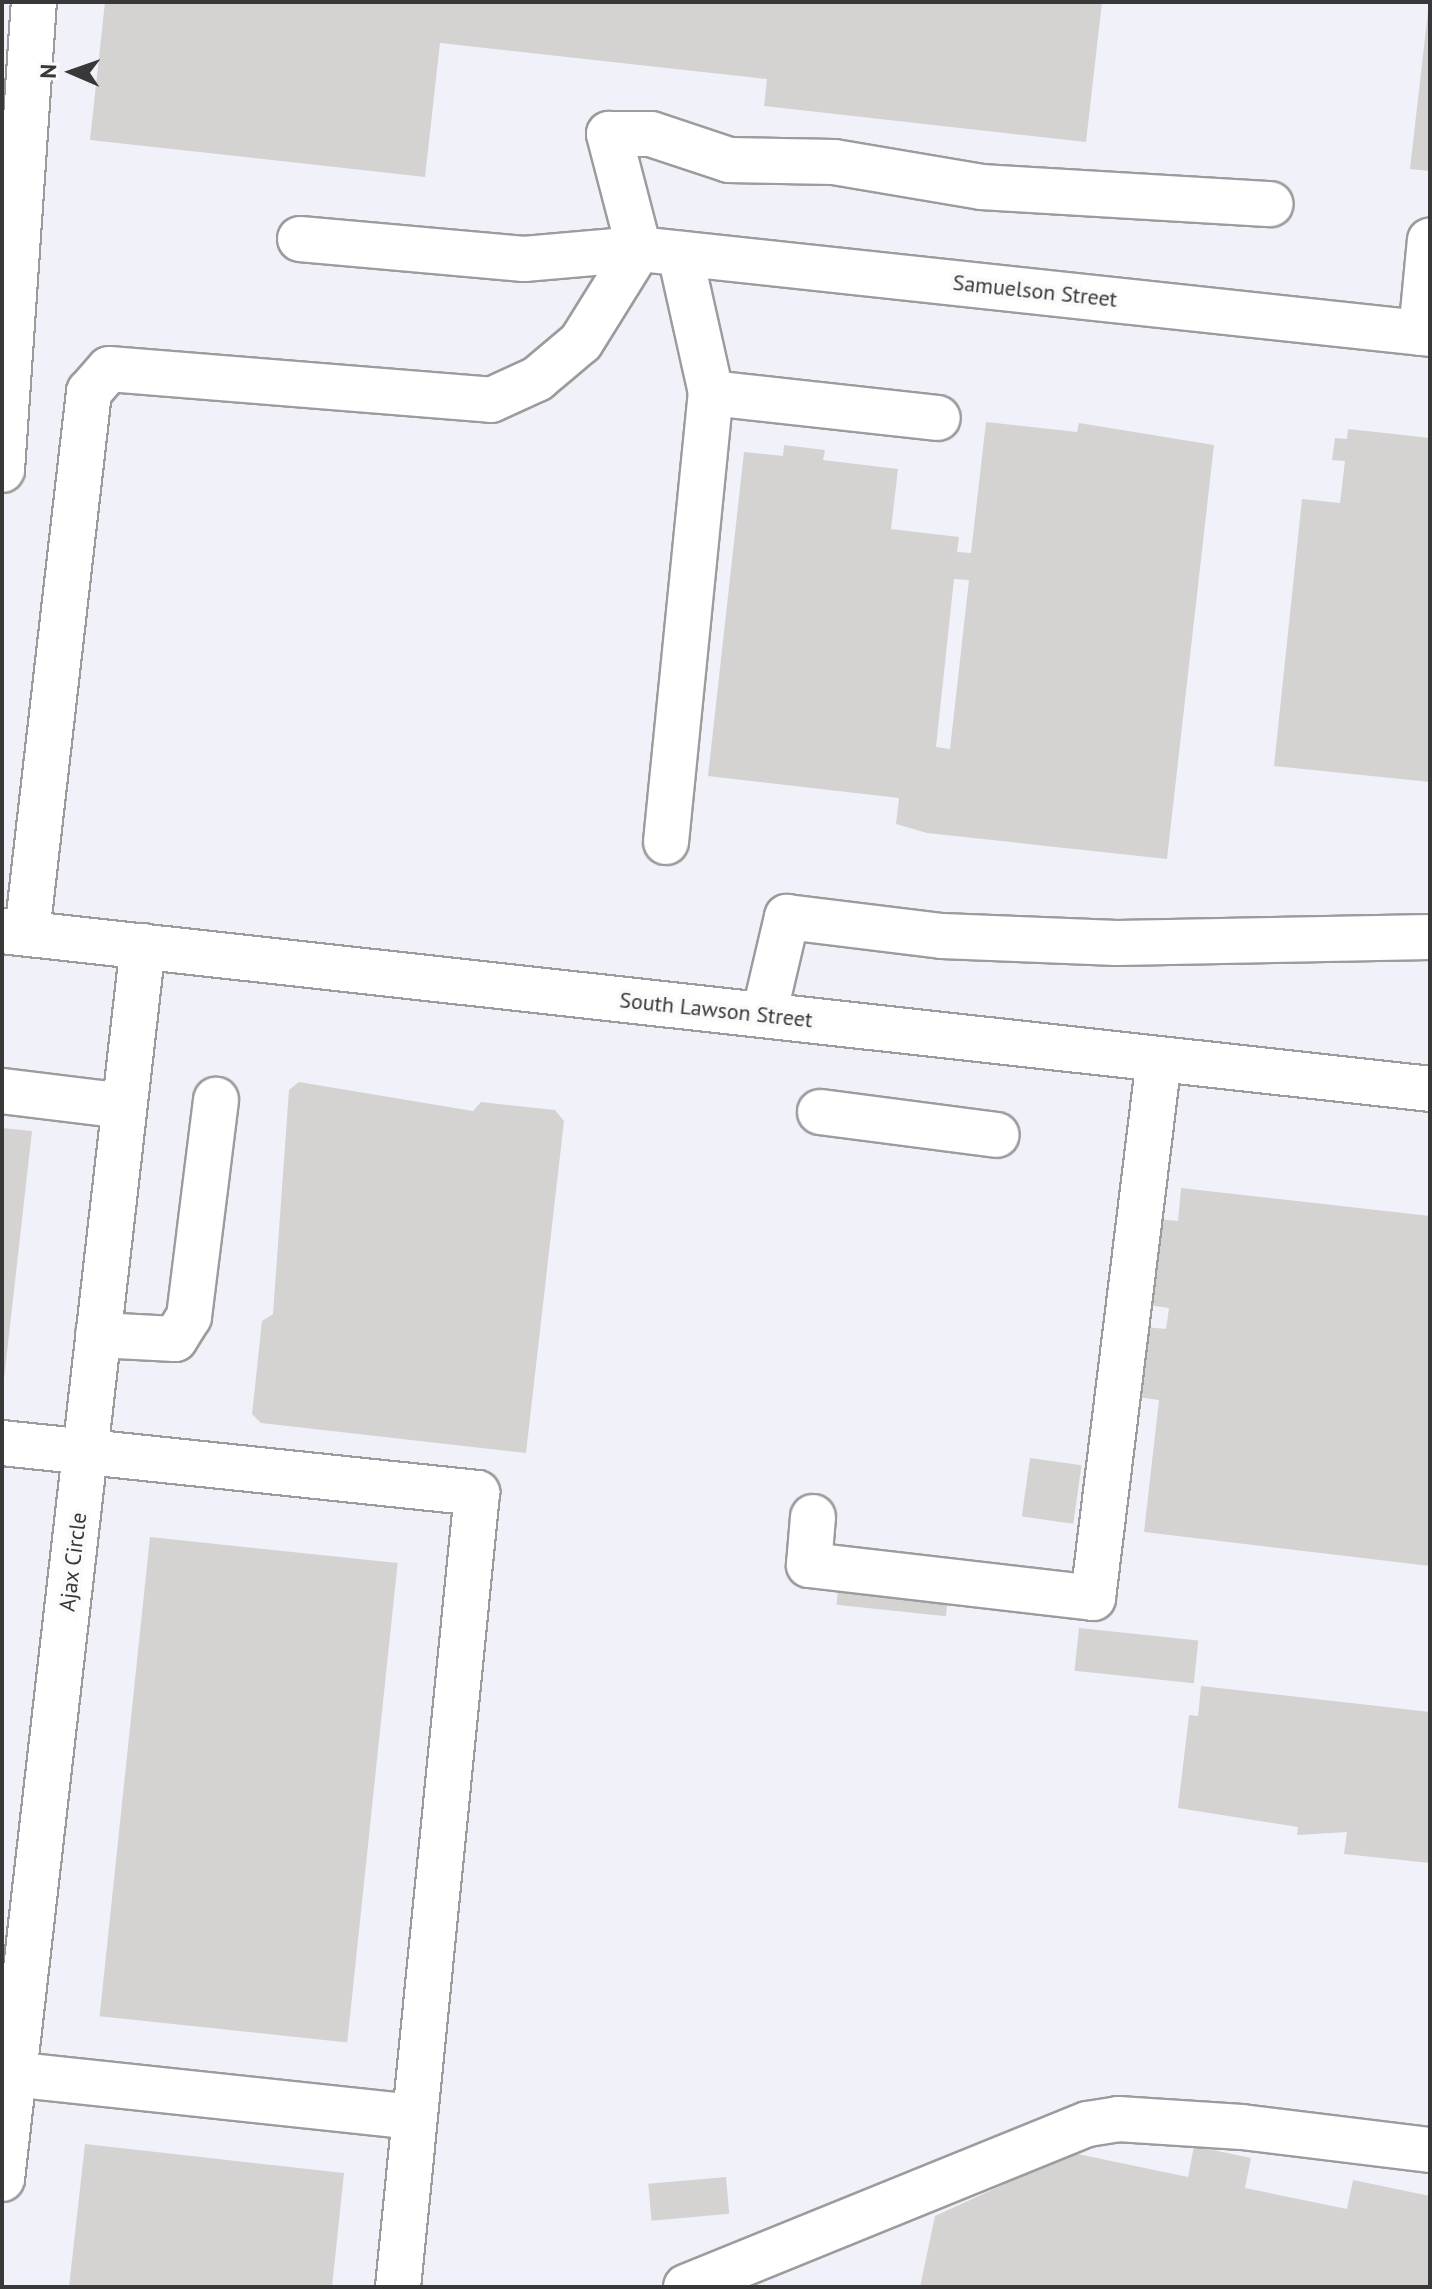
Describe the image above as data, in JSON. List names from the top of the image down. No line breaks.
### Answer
{"streets":{"street":["Samuelson Street","South Lawson Street","Ajax Circle"]},"crossings":[["South Lawson Street","Ajax Circle"]],"north":"left"}
